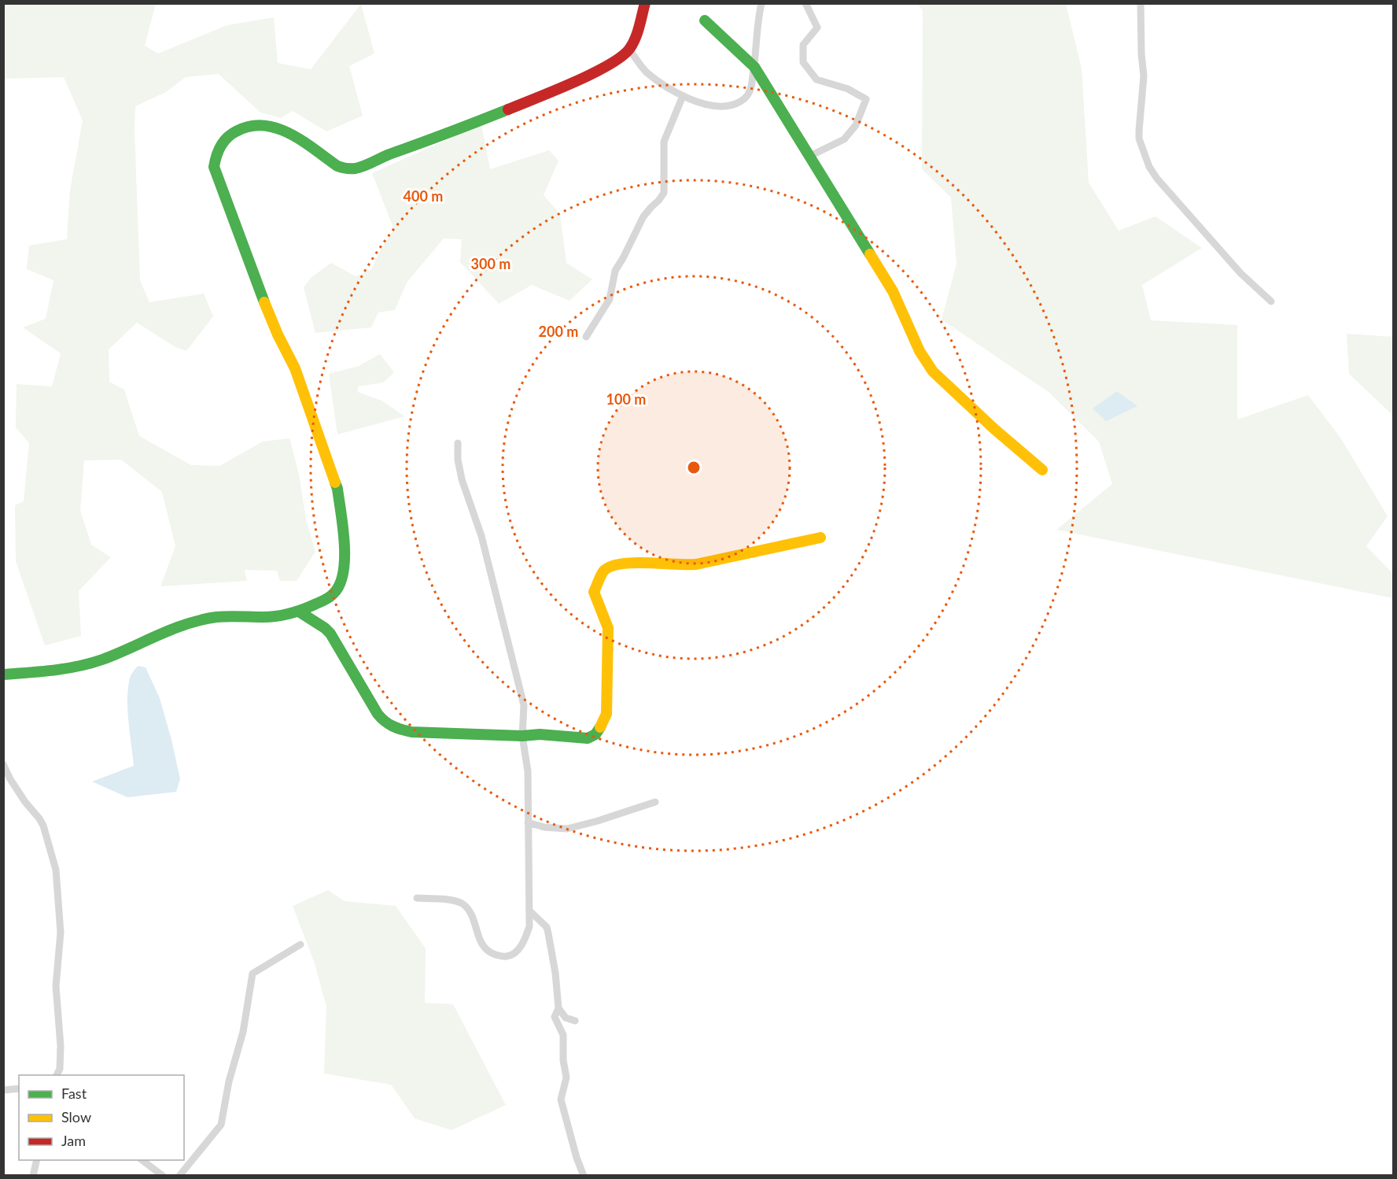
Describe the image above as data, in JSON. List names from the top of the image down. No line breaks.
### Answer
{"legend":["Fast","Slow","Jam"],"rings":["400 m","300 m","200 m","100 m"]}
